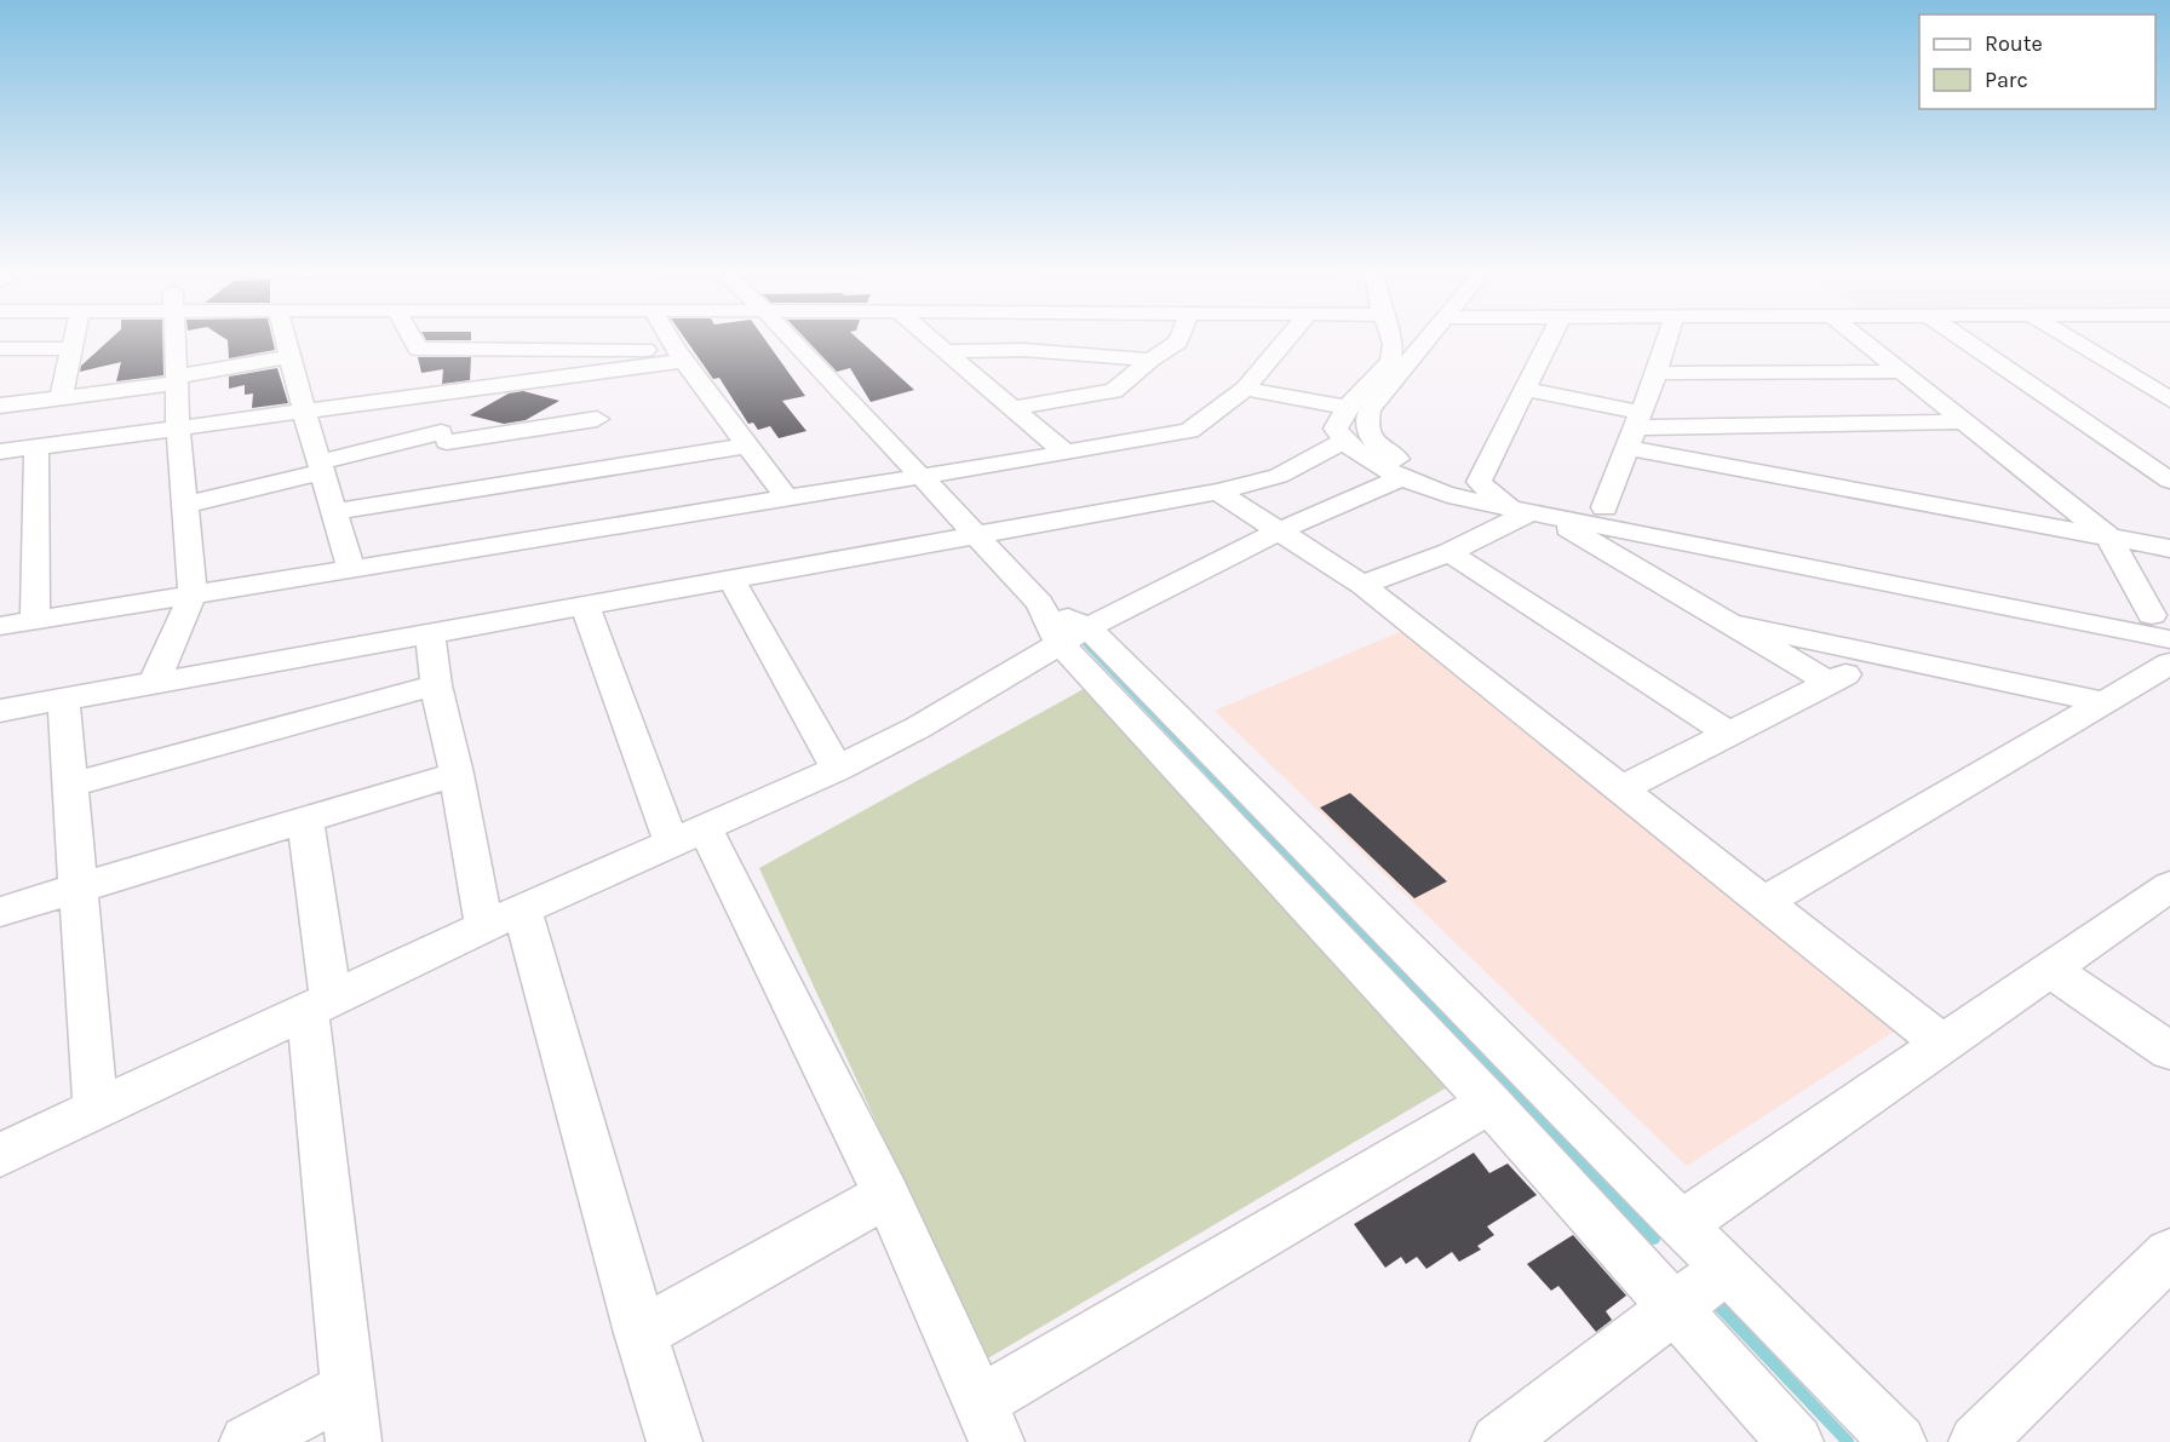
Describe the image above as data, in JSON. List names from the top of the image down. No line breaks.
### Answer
{"legend":["Route","Parc"]}
